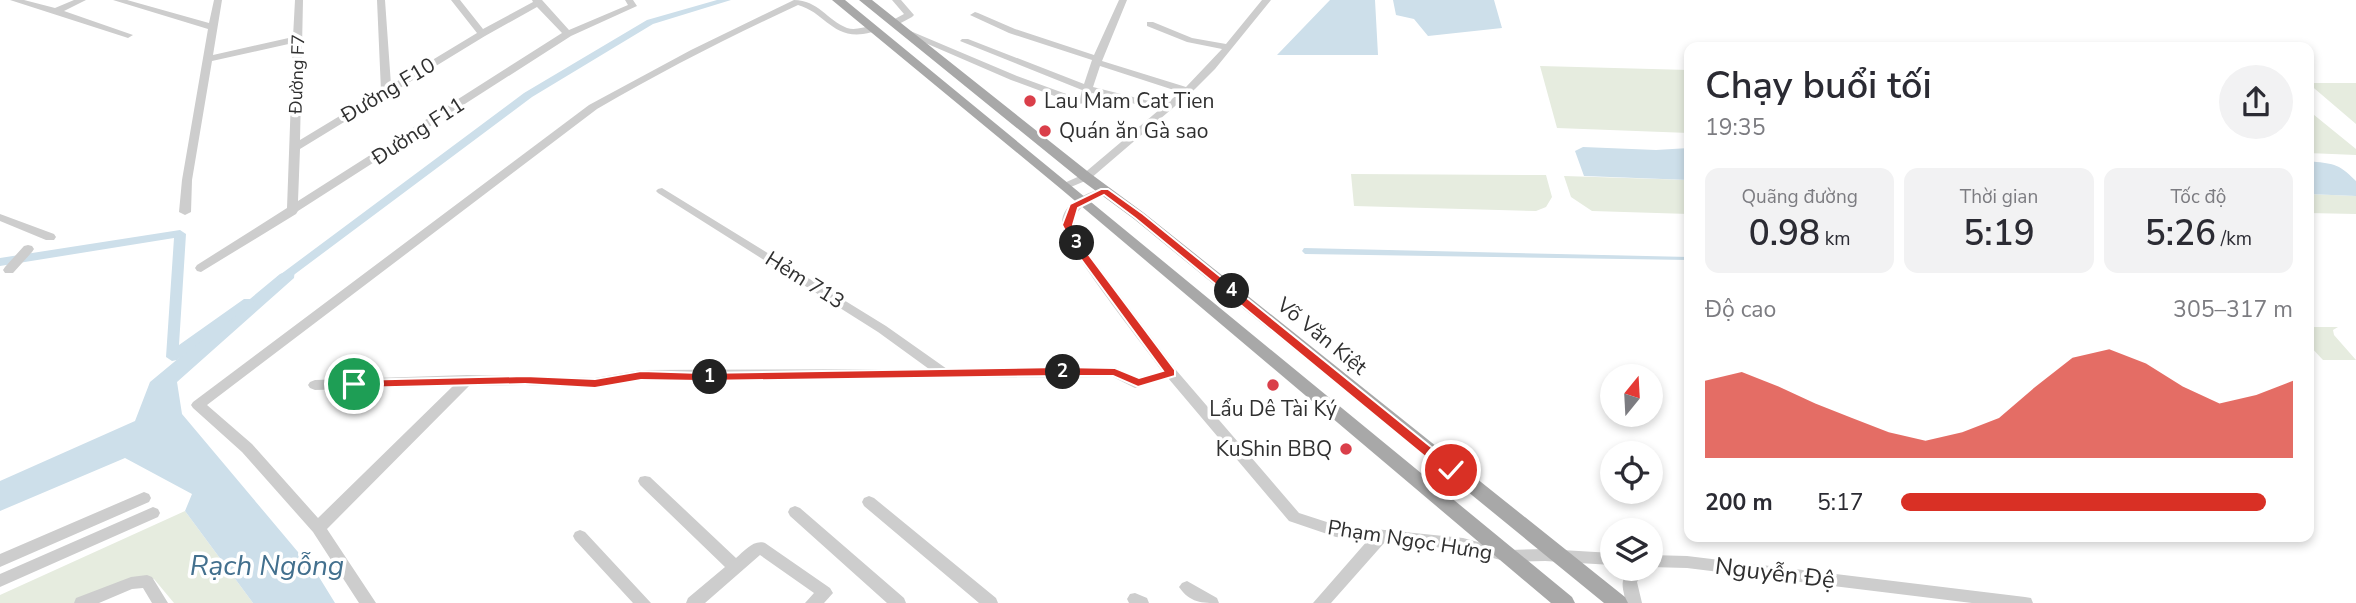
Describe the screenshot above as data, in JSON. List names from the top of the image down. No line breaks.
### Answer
{"streets":{"main road":["Võ Văn Kiệt"],"street":["Đường F7","Đường F10","Đường F11","Hẻm 713","Phạm Ngọc Hưng","Nguyễn Đệ"]},"crossings":[["Đường F7","Đường F10"],["Võ Văn Kiệt","Phạm Ngọc Hưng"]],"water":["Rạch Ngỗng"],"places":["Lau Mam Cat Tien","Quán ăn Gà sao","Lẩu Dê Tài Ký","KuShin BBQ"],"north":"top","page":{"heading":["Chạy buổi tối","19:35"],"stats":[["Quãng đường","0.98 km"],["Thời gian","5:19"],["Tốc độ","5:26 /km"]],"pins":["3","4","2","1"],"chart":["Độ cao","305–317 m"],"list":[{"name":"200 m","note":"5:17"}]}}
